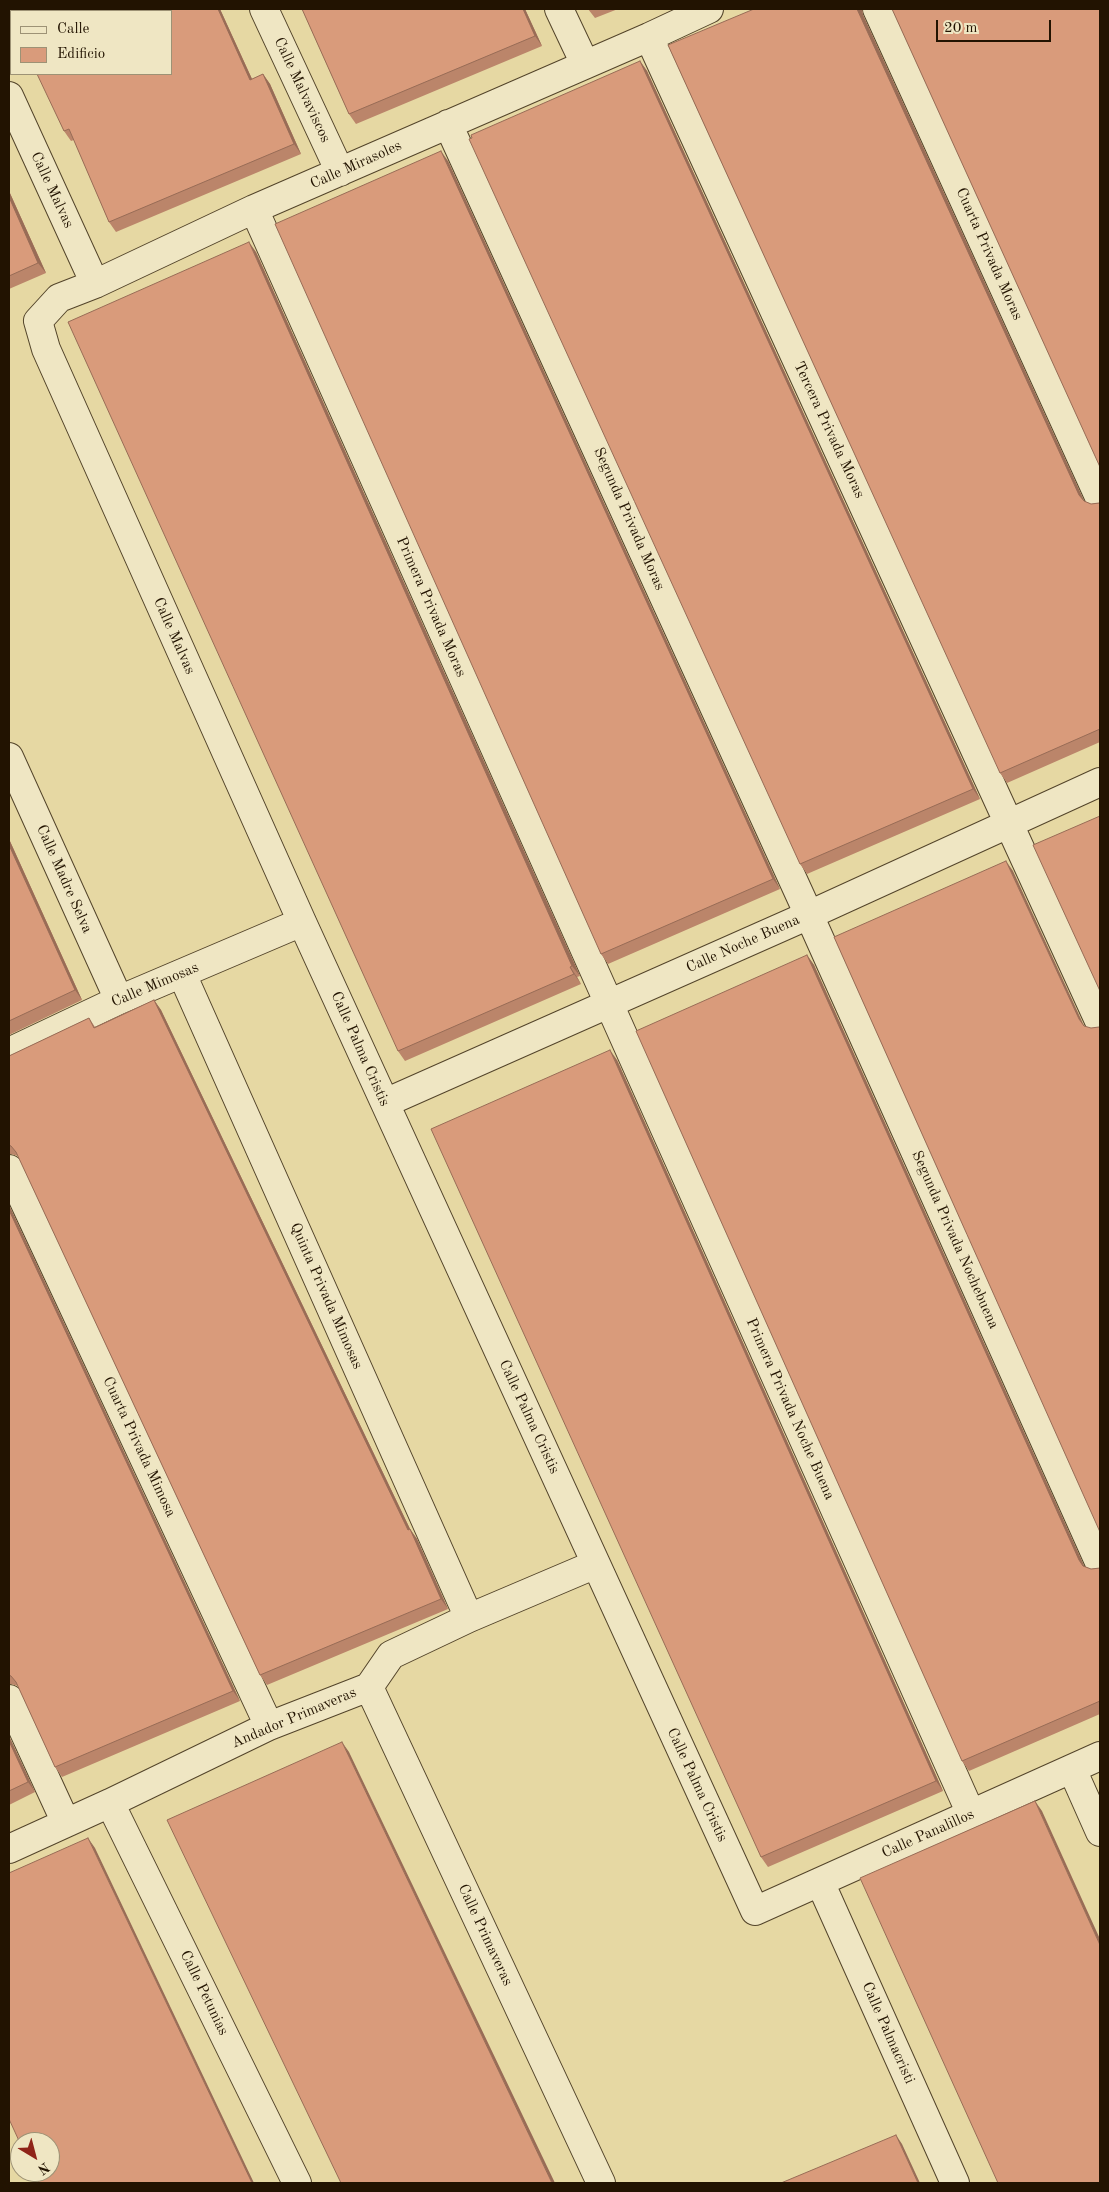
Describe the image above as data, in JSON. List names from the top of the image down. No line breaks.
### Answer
{"streets":{"street":["Calle Malvaviscos","Calle Mirasoles","Calle Malvas","Cuarta Privada Moras","Tercera Privada Moras","Segunda Privada Moras","Primera Privada Moras","Calle Madre Selva","Calle Noche Buena","Calle Mimosas","Calle Palma Cristis","Segunda Privada Nochebuena","Quinta Privada Mimosas","Primera Privada Noche Buena","Cuarta Privada Mimosa","Andador Primaveras","Calle Panalillos","Calle Primaveras","Calle Petunias","Calle Palmacristi"]},"crossings":[["Calle Malvaviscos","Calle Mirasoles"],["Calle Mirasoles","Calle Malvas"],["Calle Mirasoles","Tercera Privada Moras"],["Calle Mirasoles","Segunda Privada Moras"],["Calle Mirasoles","Primera Privada Moras"],["Calle Malvas","Calle Mimosas"],["Calle Malvas","Calle Palma Cristis"],["Tercera Privada Moras","Calle Noche Buena"],["Segunda Privada Moras","Calle Noche Buena"],["Segunda Privada Moras","Segunda Privada Nochebuena"],["Primera Privada Moras","Calle Noche Buena"],["Primera Privada Moras","Primera Privada Noche Buena"],["Calle Madre Selva","Calle Mimosas"],["Calle Noche Buena","Calle Palma Cristis"],["Calle Noche Buena","Segunda Privada Nochebuena"],["Calle Noche Buena","Primera Privada Noche Buena"],["Calle Mimosas","Calle Palma Cristis"],["Calle Mimosas","Quinta Privada Mimosas"],["Calle Palma Cristis","Andador Primaveras"],["Calle Palma Cristis","Calle Panalillos"],["Quinta Privada Mimosas","Andador Primaveras"],["Primera Privada Noche Buena","Calle Panalillos"],["Cuarta Privada Mimosa","Andador Primaveras"],["Andador Primaveras","Calle Primaveras"],["Andador Primaveras","Calle Petunias"],["Calle Panalillos","Calle Palmacristi"]],"legend":["Calle","Edificio"],"scale_bar":"20 m","north":"bottom right"}
